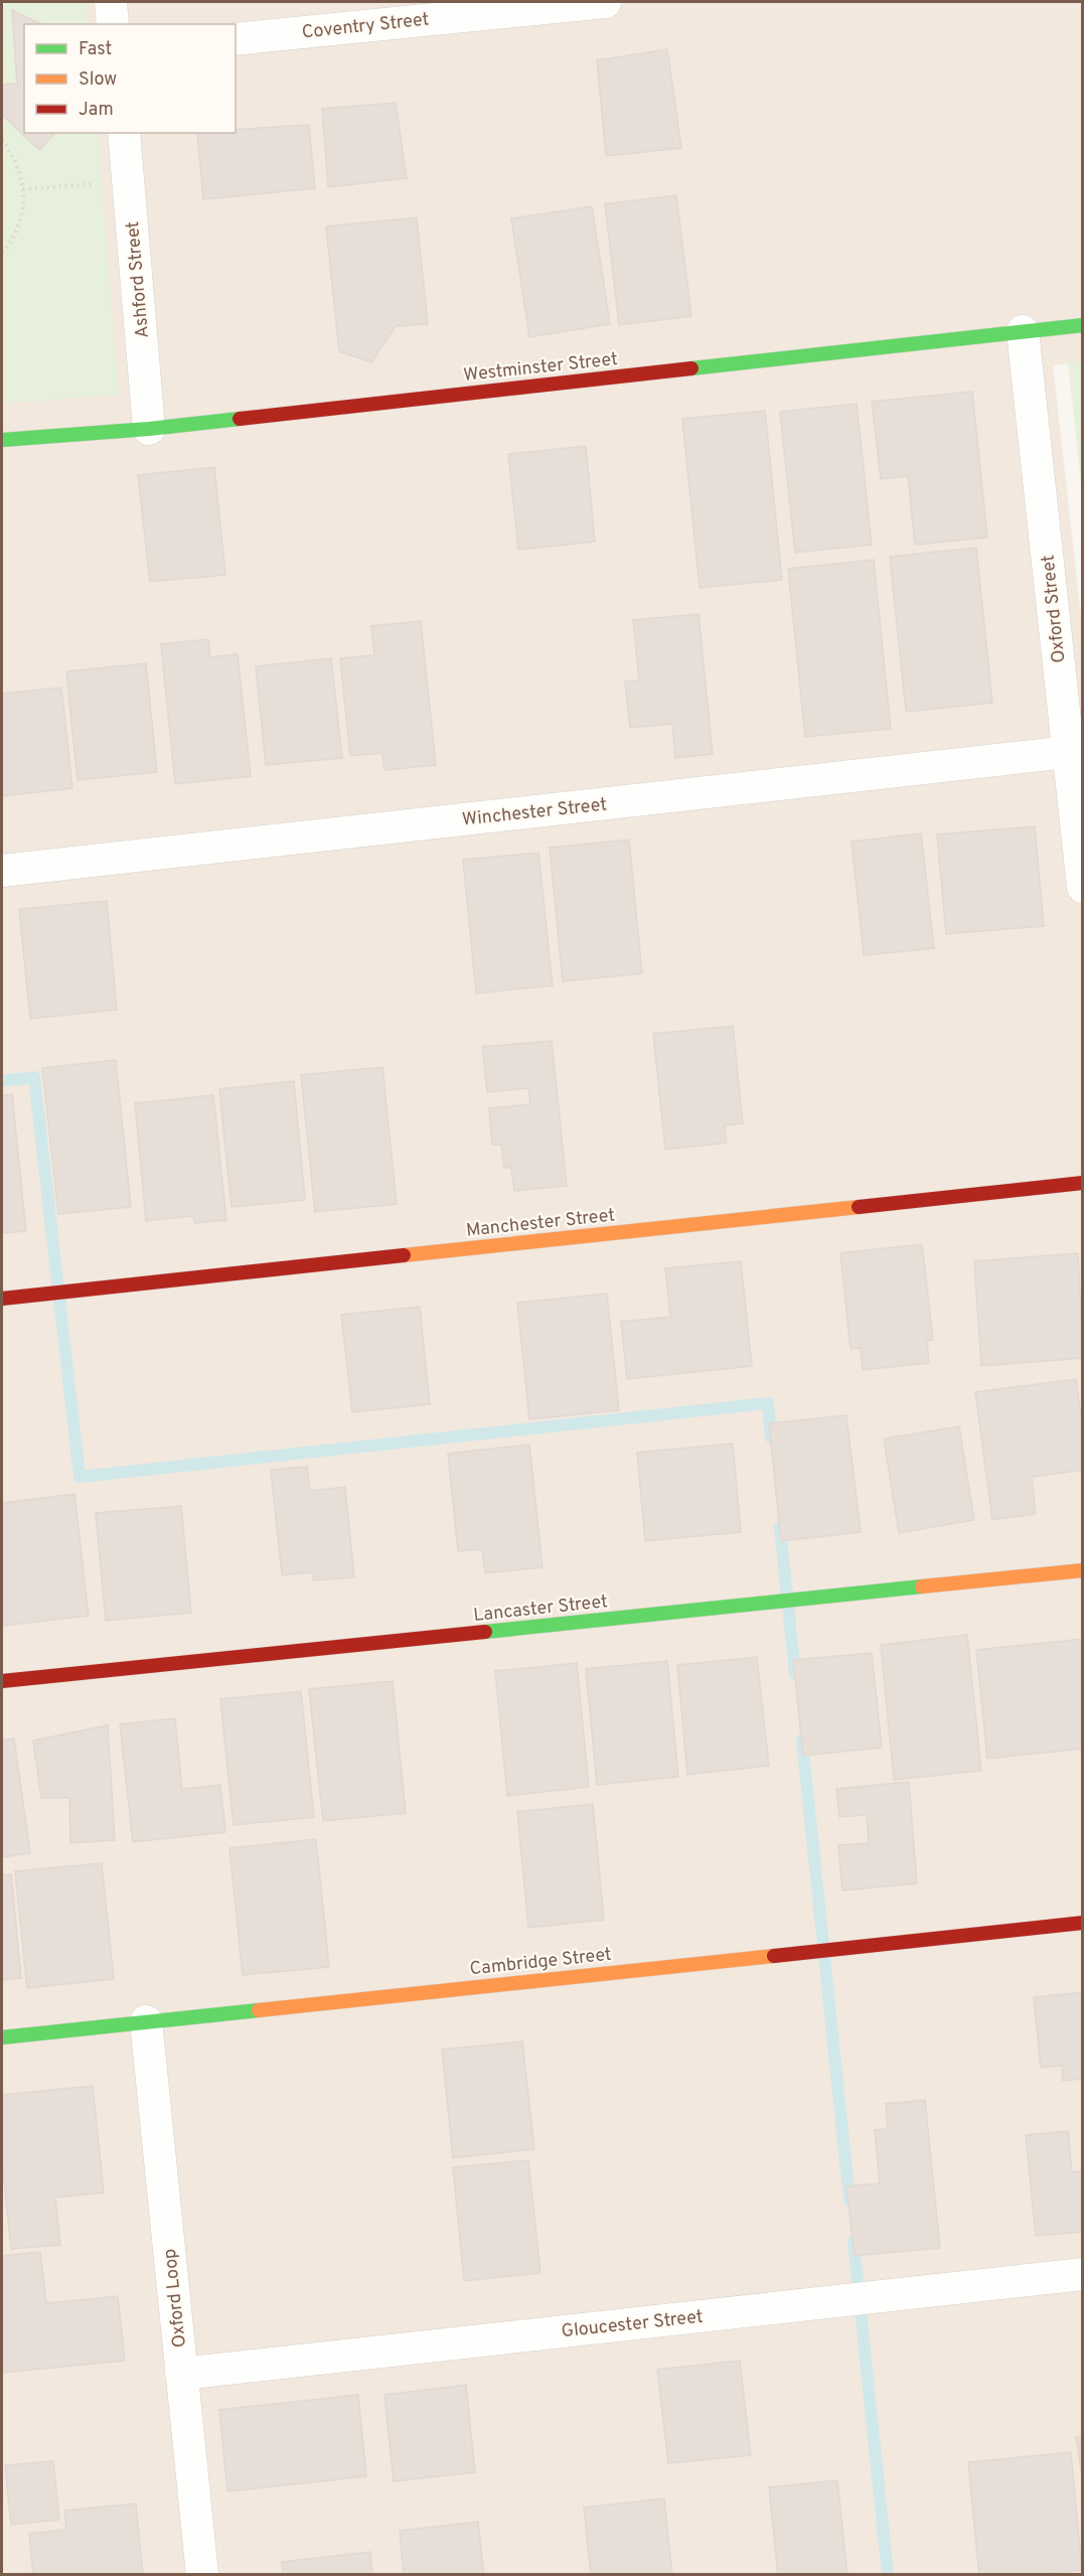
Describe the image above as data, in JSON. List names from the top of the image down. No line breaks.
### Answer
{"streets":{"street":["Coventry Street","Ashford Street","Westminster Street","Oxford Street","Winchester Street","Manchester Street","Lancaster Street","Cambridge Street","Oxford Loop","Gloucester Street"]},"crossings":[["Ashford Street","Westminster Street"],["Westminster Street","Oxford Street"],["Oxford Street","Winchester Street"],["Cambridge Street","Oxford Loop"],["Oxford Loop","Gloucester Street"]],"legend":["Fast","Slow","Jam"]}
